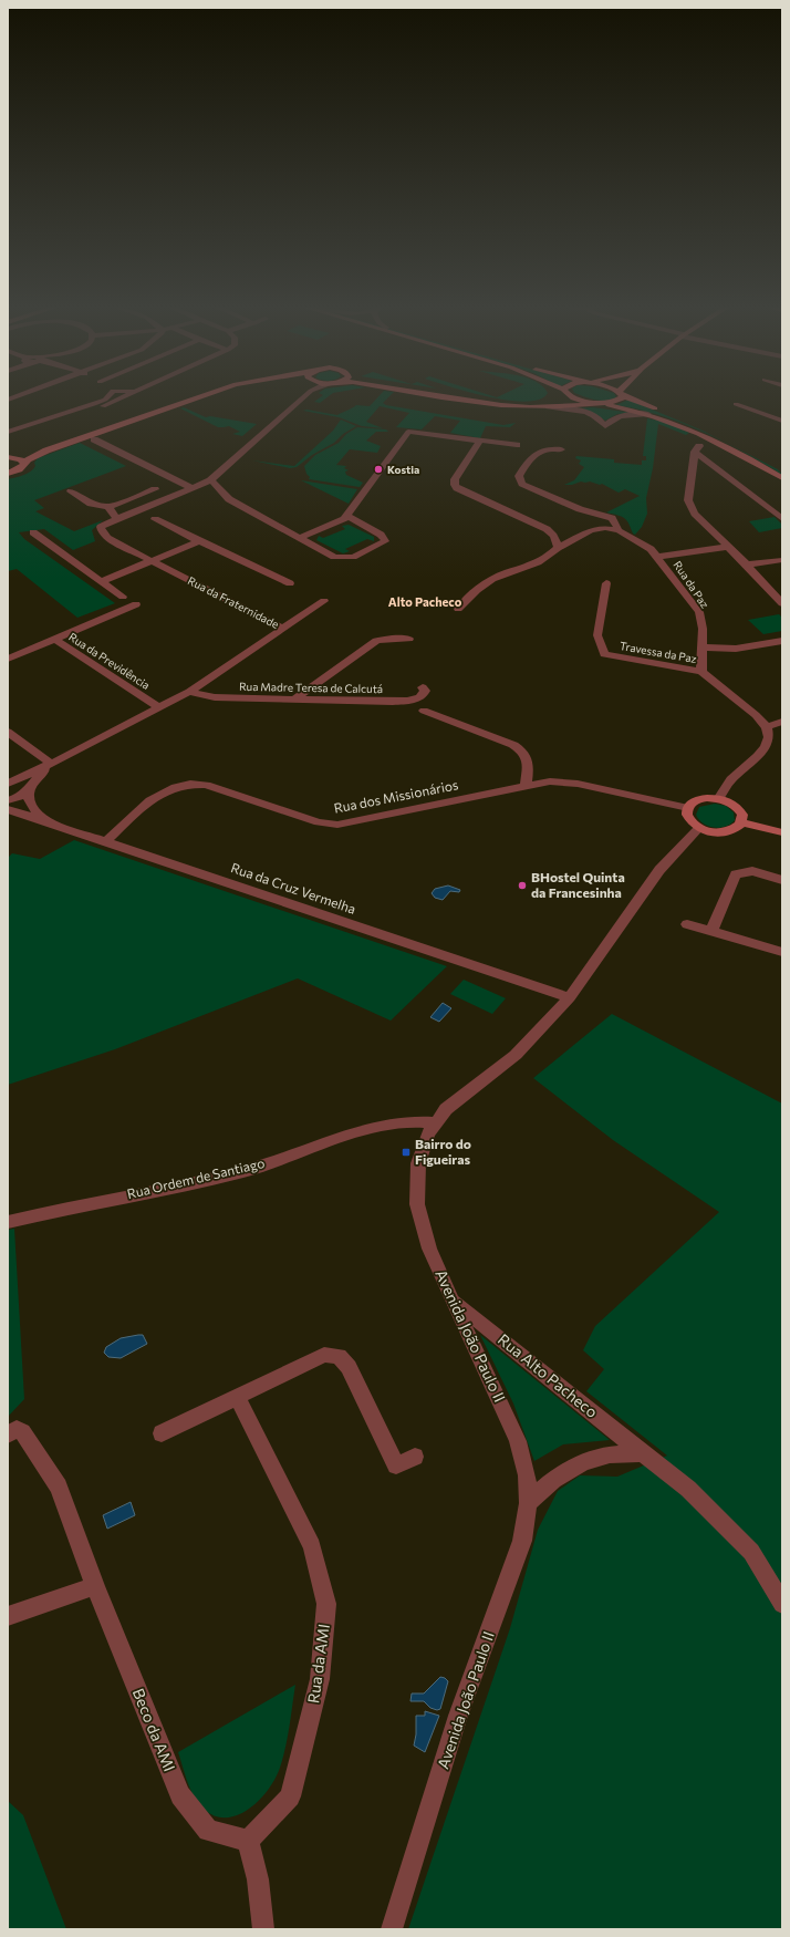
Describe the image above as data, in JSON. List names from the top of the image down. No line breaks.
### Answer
{"streets":{"street":["Rua da Paz","Rua da Fraternidade","Travessa da Paz","Rua da Previdência","Rua Madre Teresa de Calcutá","Rua dos Missionários","Rua da Cruz Vermelha","Rua Ordem de Santiago","Avenida João Paulo II","Rua Alto Pacheco","Rua da AMI","Beco da AMI"]},"crossings":[["Rua da Paz","Travessa da Paz"],["Rua da Fraternidade","Rua da Previdência"],["Rua da Fraternidade","Rua Madre Teresa de Calcutá"],["Rua dos Missionários","Rua da Cruz Vermelha"],["Rua dos Missionários","Avenida João Paulo II"],["Rua da Cruz Vermelha","Avenida João Paulo II"],["Rua Ordem de Santiago","Avenida João Paulo II"],["Avenida João Paulo II","Rua Alto Pacheco"],["Rua da AMI","Beco da AMI"]],"districts":["Alto Pacheco"],"places":{"other":["Kostia","BHostel Quinta da Francesinha"],"transit":["Bairro do Figueiras"]}}
